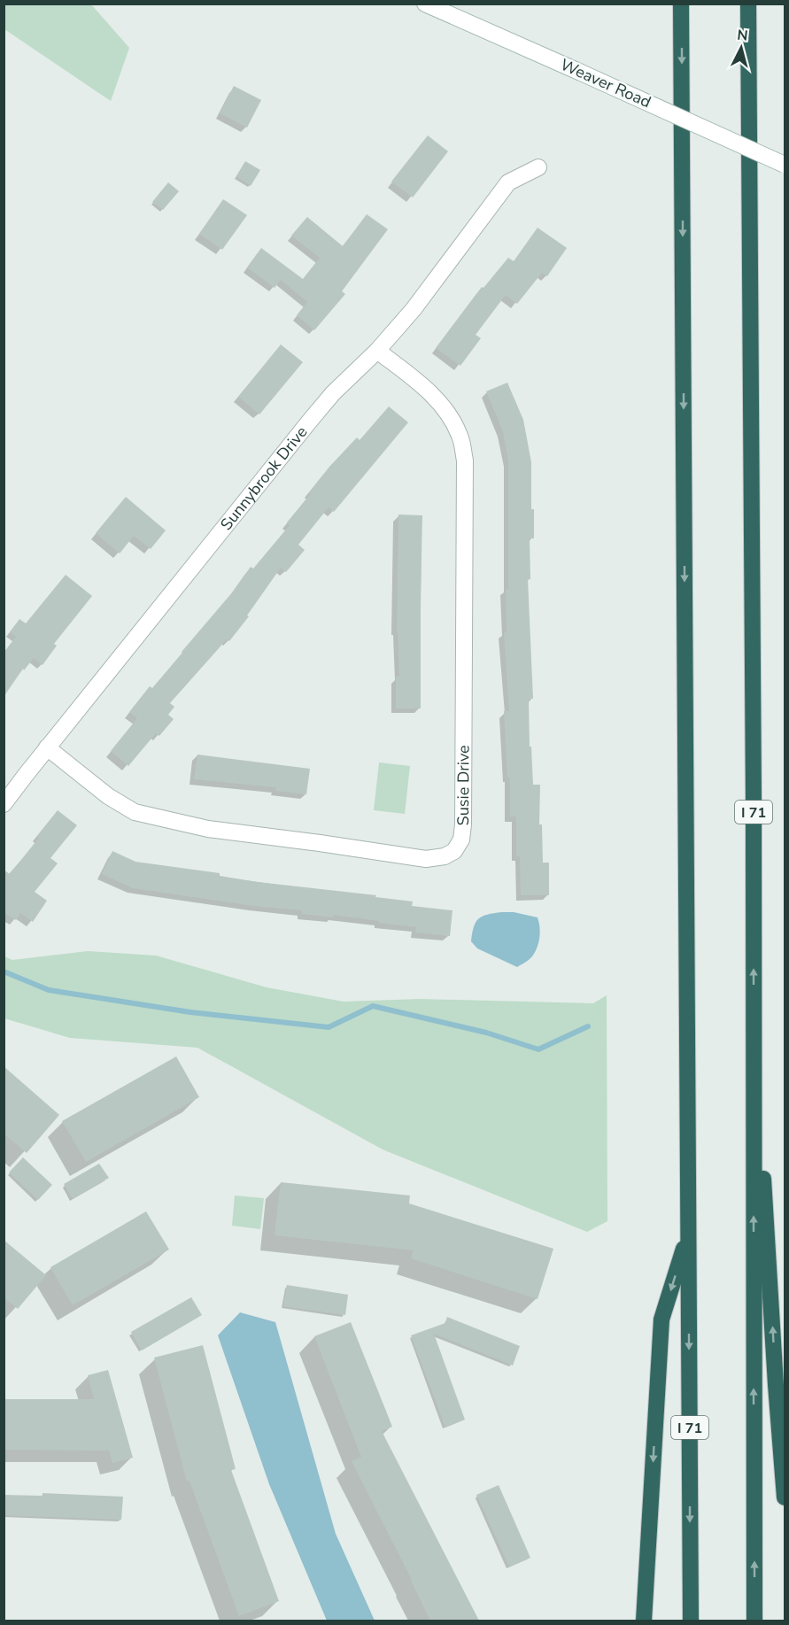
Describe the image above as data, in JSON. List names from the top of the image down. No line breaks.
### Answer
{"streets":{"highway":["I 71"],"street":["Weaver Road","Sunnybrook Drive","Susie Drive"]},"crossings":[["Sunnybrook Drive","Susie Drive"]],"north":"top"}
